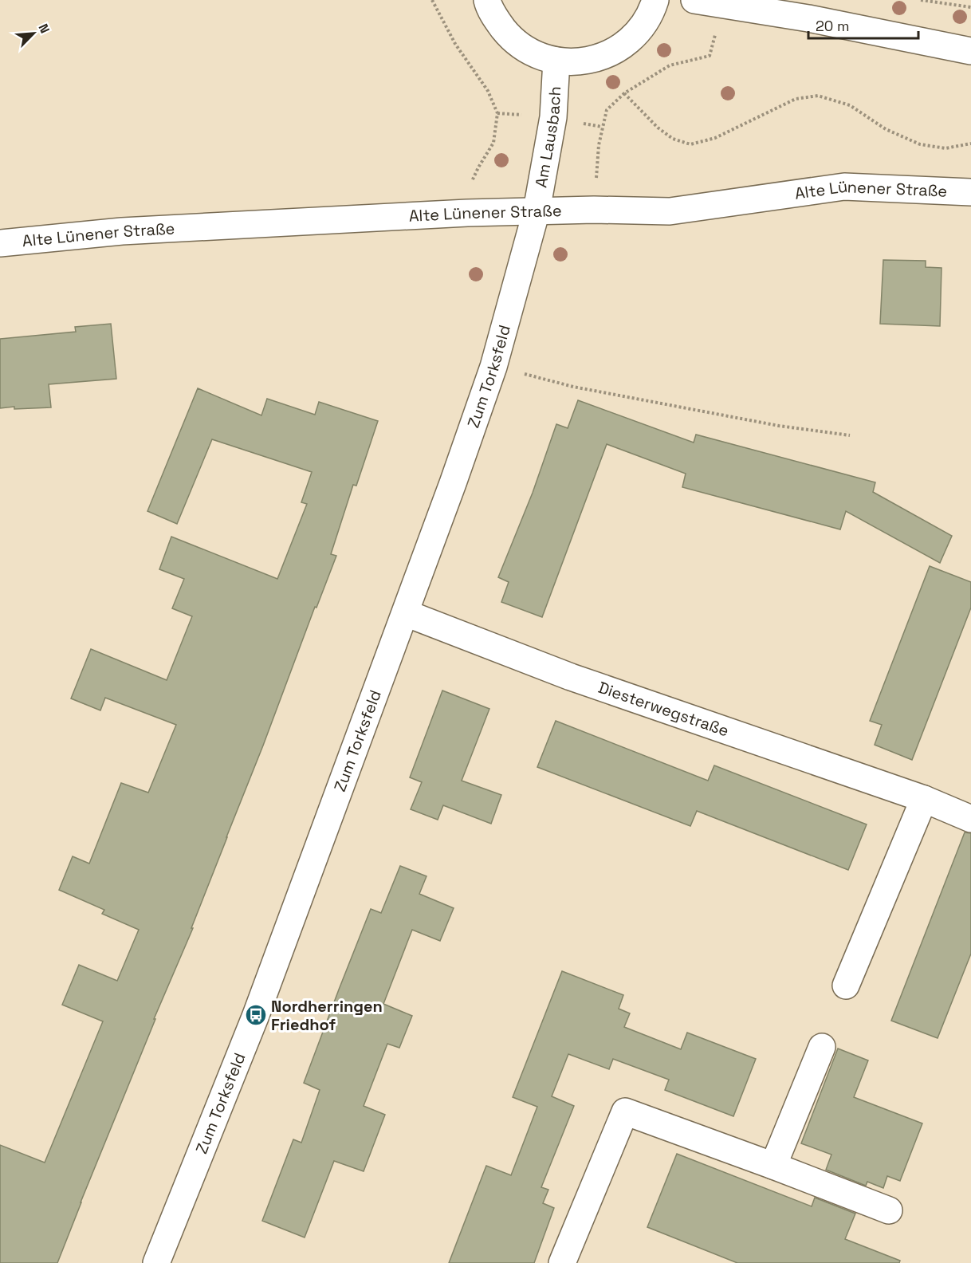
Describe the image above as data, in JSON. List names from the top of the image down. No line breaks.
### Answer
{"streets":{"street":["Am Lausbach","Alte Lünener Straße","Zum Torksfeld","Diesterwegstraße"]},"crossings":[["Am Lausbach","Alte Lünener Straße"],["Am Lausbach","Zum Torksfeld"],["Alte Lünener Straße","Zum Torksfeld"],["Zum Torksfeld","Diesterwegstraße"]],"places":{"bus stop":["Nordherringen Friedhof"]},"scale_bar":"20 m","north":"top right"}
